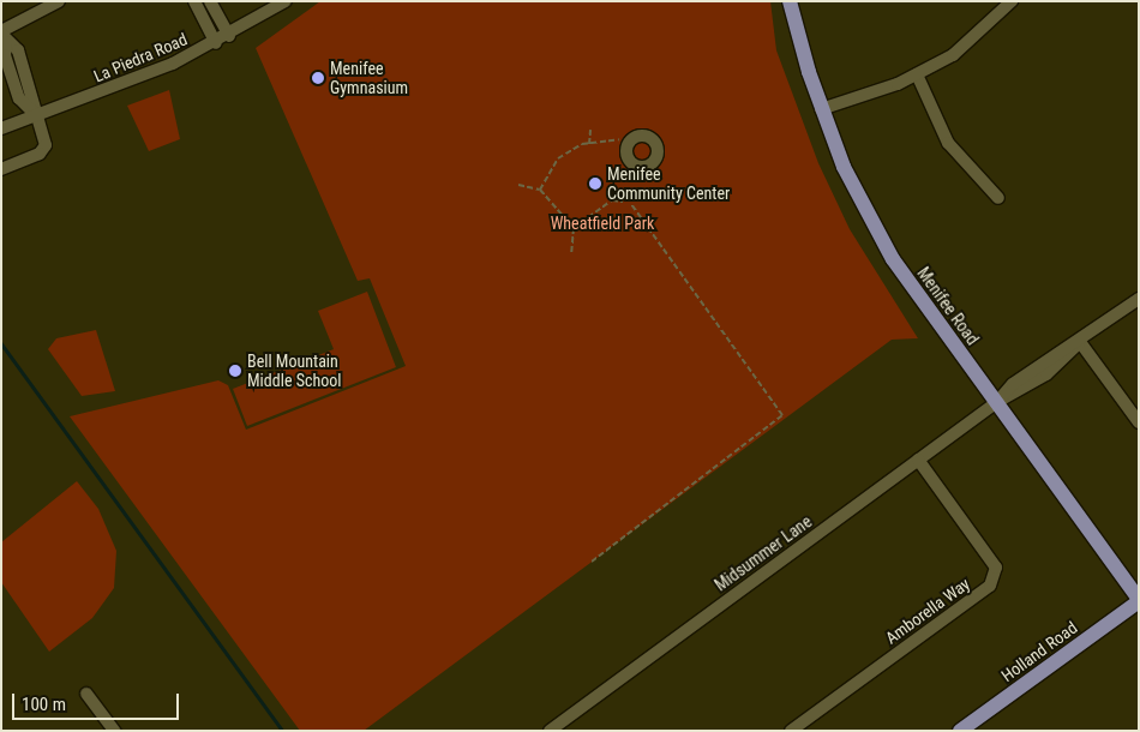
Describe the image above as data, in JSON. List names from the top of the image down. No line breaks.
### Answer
{"streets":{"main road":["Menifee Road","Holland Road"],"street":["La Piedra Road","Midsummer Lane","Amborella Way"]},"crossings":[["Menifee Road","Midsummer Lane"],["Menifee Road","Holland Road"],["Midsummer Lane","Amborella Way"]],"parks":["Wheatfield Park"],"places":["Menifee Gymnasium","Menifee Community Center","Bell Mountain Middle School"],"scale_bar":"100 m"}
